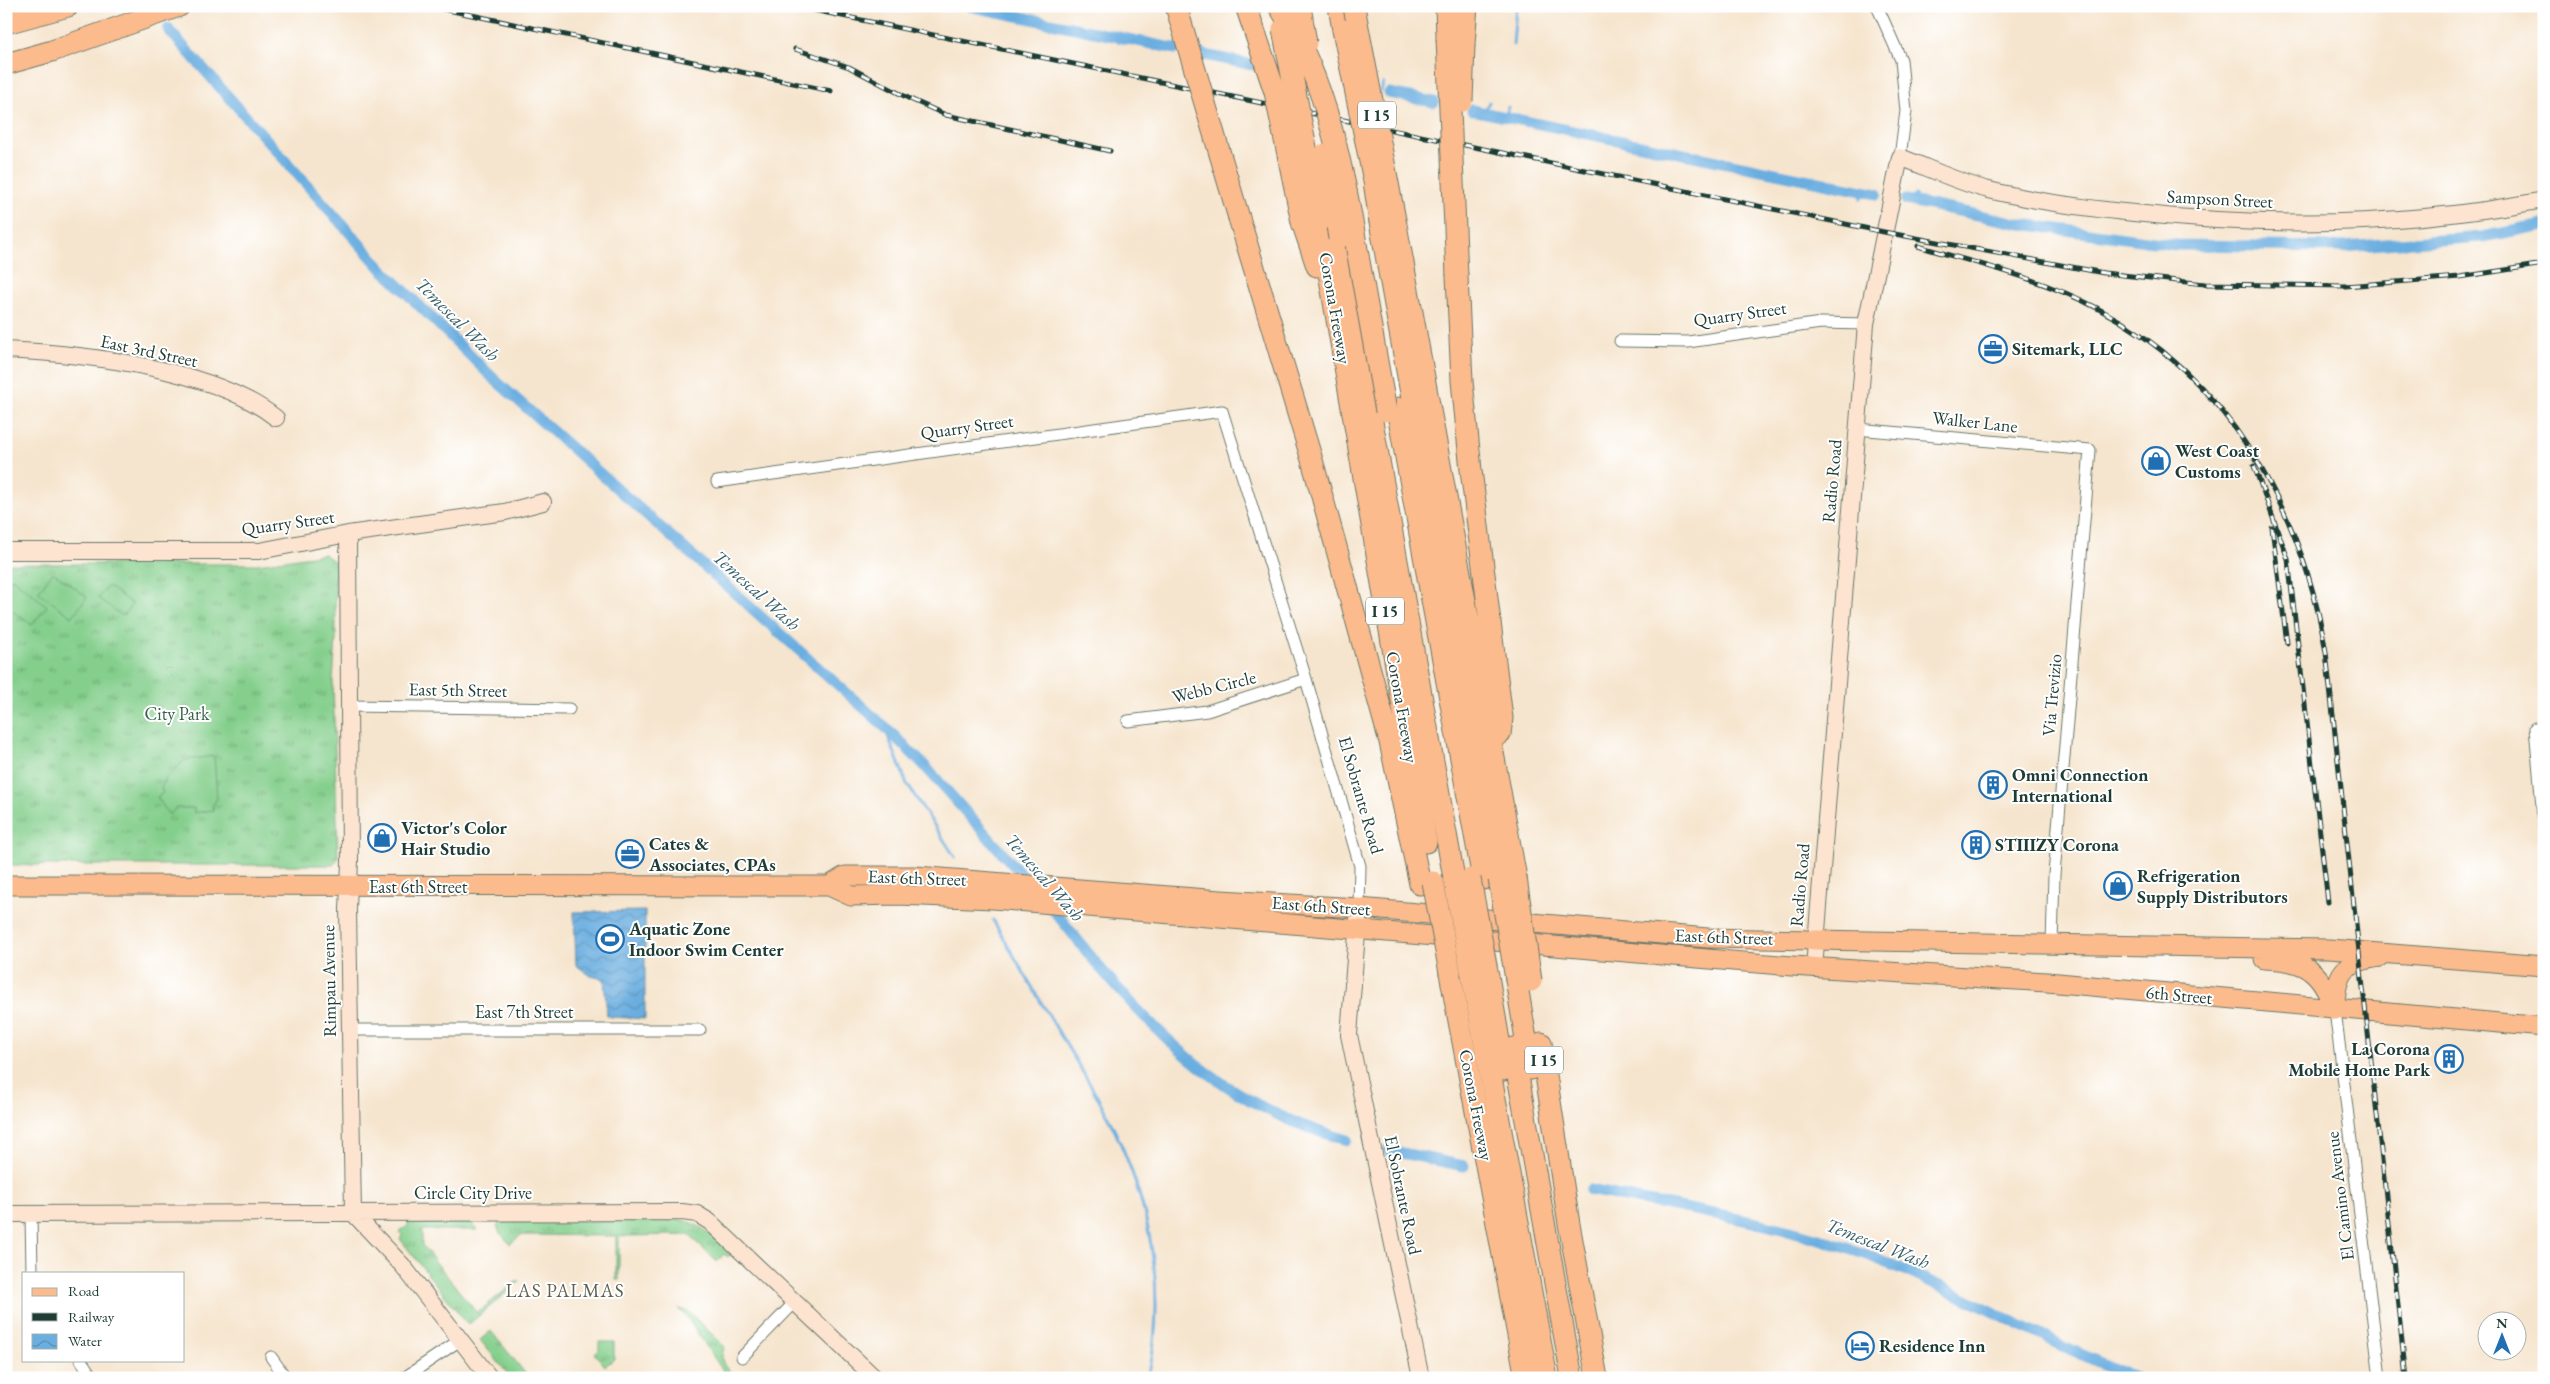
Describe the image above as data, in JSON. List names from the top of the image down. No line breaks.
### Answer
{"streets":{"highway":["I 15","Corona Freeway"],"main road":["East 6th Street","6th Street"],"street":["Sampson Street","Quarry Street","East 3rd Street","Walker Lane","Radio Road","Webb Circle","East 5th Street","Via Trevizio","El Sobrante Road","Rimpau Avenue","East 7th Street","Circle City Drive","El Camino Avenue"]},"crossings":[["Sampson Street","Radio Road"],["Quarry Street","Radio Road"],["Quarry Street","El Sobrante Road"],["Quarry Street","Rimpau Avenue"],["Walker Lane","Radio Road"],["Walker Lane","Via Trevizio"],["Radio Road","East 6th Street"],["Radio Road","6th Street"],["Webb Circle","El Sobrante Road"],["East 5th Street","Rimpau Avenue"],["El Sobrante Road","East 6th Street"],["East 6th Street","Rimpau Avenue"],["East 6th Street","6th Street"],["Rimpau Avenue","East 7th Street"],["Rimpau Avenue","Circle City Drive"],["6th Street","El Camino Avenue"]],"districts":["LAS PALMAS"],"water":["Temescal Wash"],"parks":["City Park"],"places":{"office":["Sitemark, LLC","Cates & Associates, CPAs"],"shop":["West Coast Customs","Victor's Color Hair Studio","Refrigeration Supply Distributors"],"building":["Omni Connection International","STIIIZY Corona","La Corona Mobile Home Park"],"sports":["Aquatic Zone Indoor Swim Center"],"hotel":["Residence Inn"]},"legend":["Road","Railway","Water"],"north":"top"}
